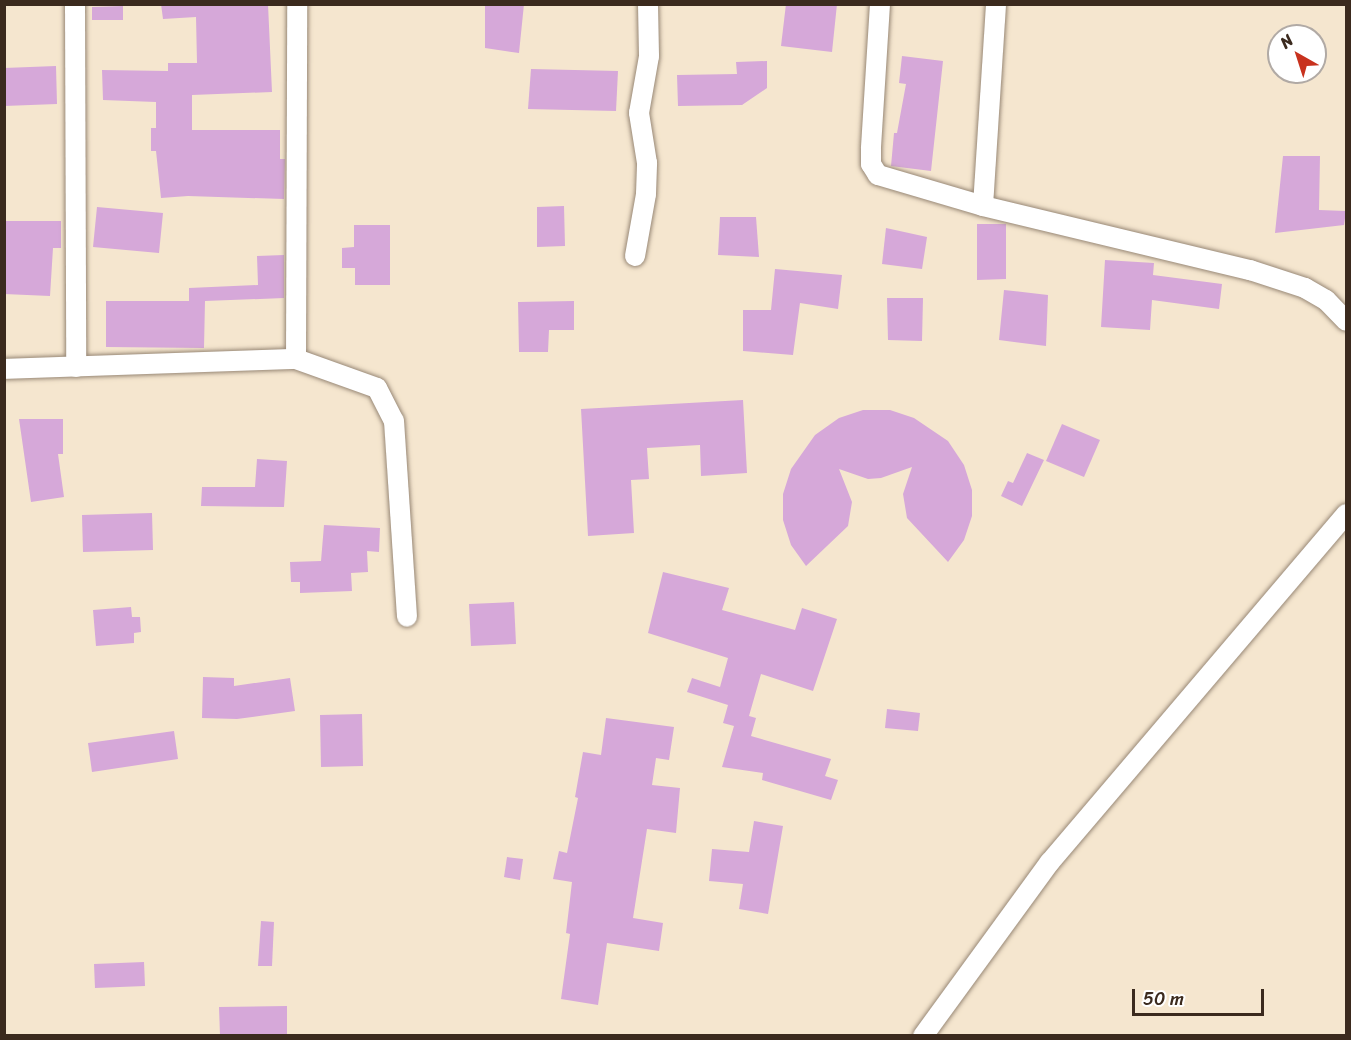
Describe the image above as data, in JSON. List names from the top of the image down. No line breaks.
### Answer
{"scale_bar":"50 m","north":"top left"}
